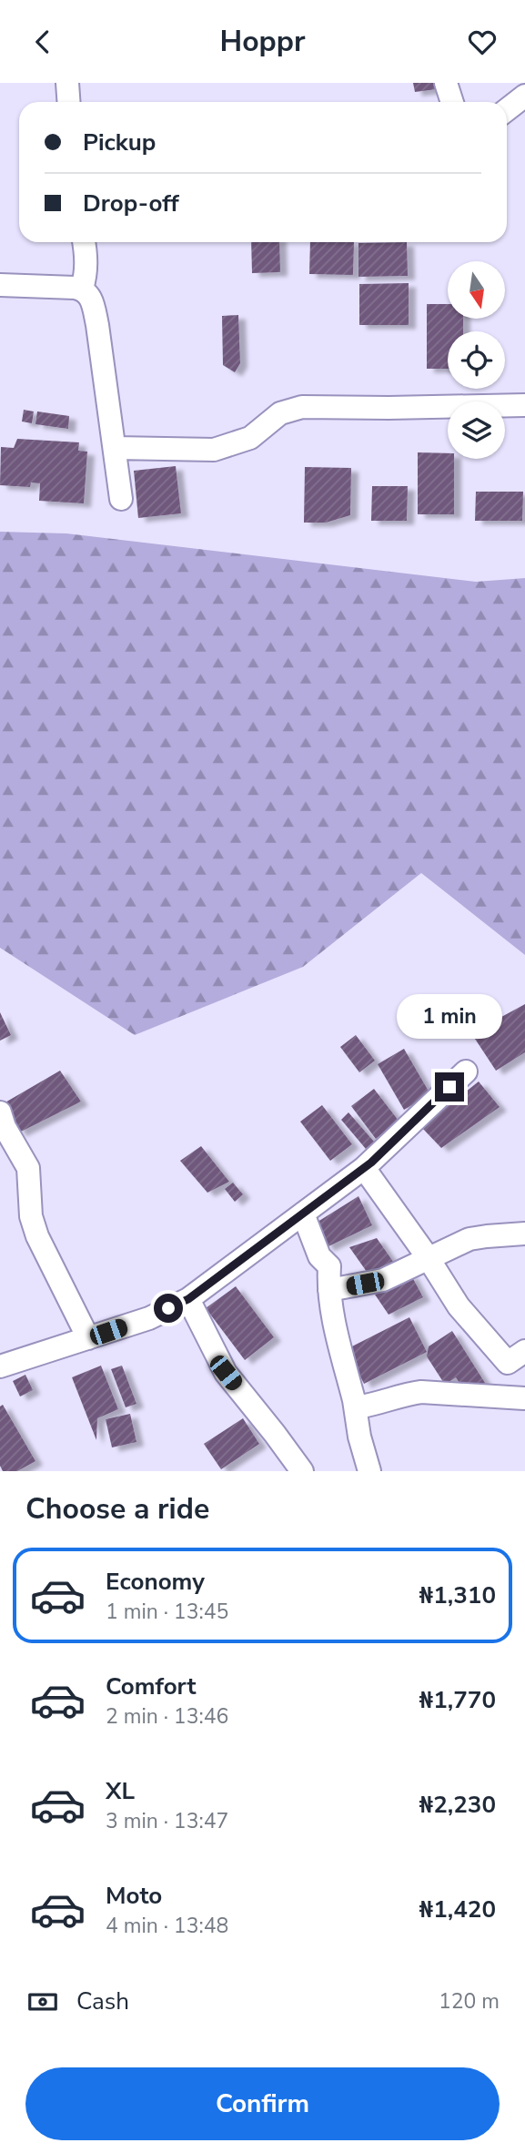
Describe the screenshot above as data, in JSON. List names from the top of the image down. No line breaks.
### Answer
{"north":"bottom","page":{"header":"Hoppr","banner":["Pickup","Drop-off"],"bubble":"1 min","heading":"Choose a ride","list":[{"name":"Economy","note":"1 min · 13:45","value":"₦1,310"},{"name":"Comfort","note":"2 min · 13:46","value":"₦1,770"},{"name":"XL","note":"3 min · 13:47","value":"₦2,230"},{"name":"Moto","note":"4 min · 13:48","value":"₦1,420"}],"pay":["Cash","120 m"],"buttons":"Confirm"}}
